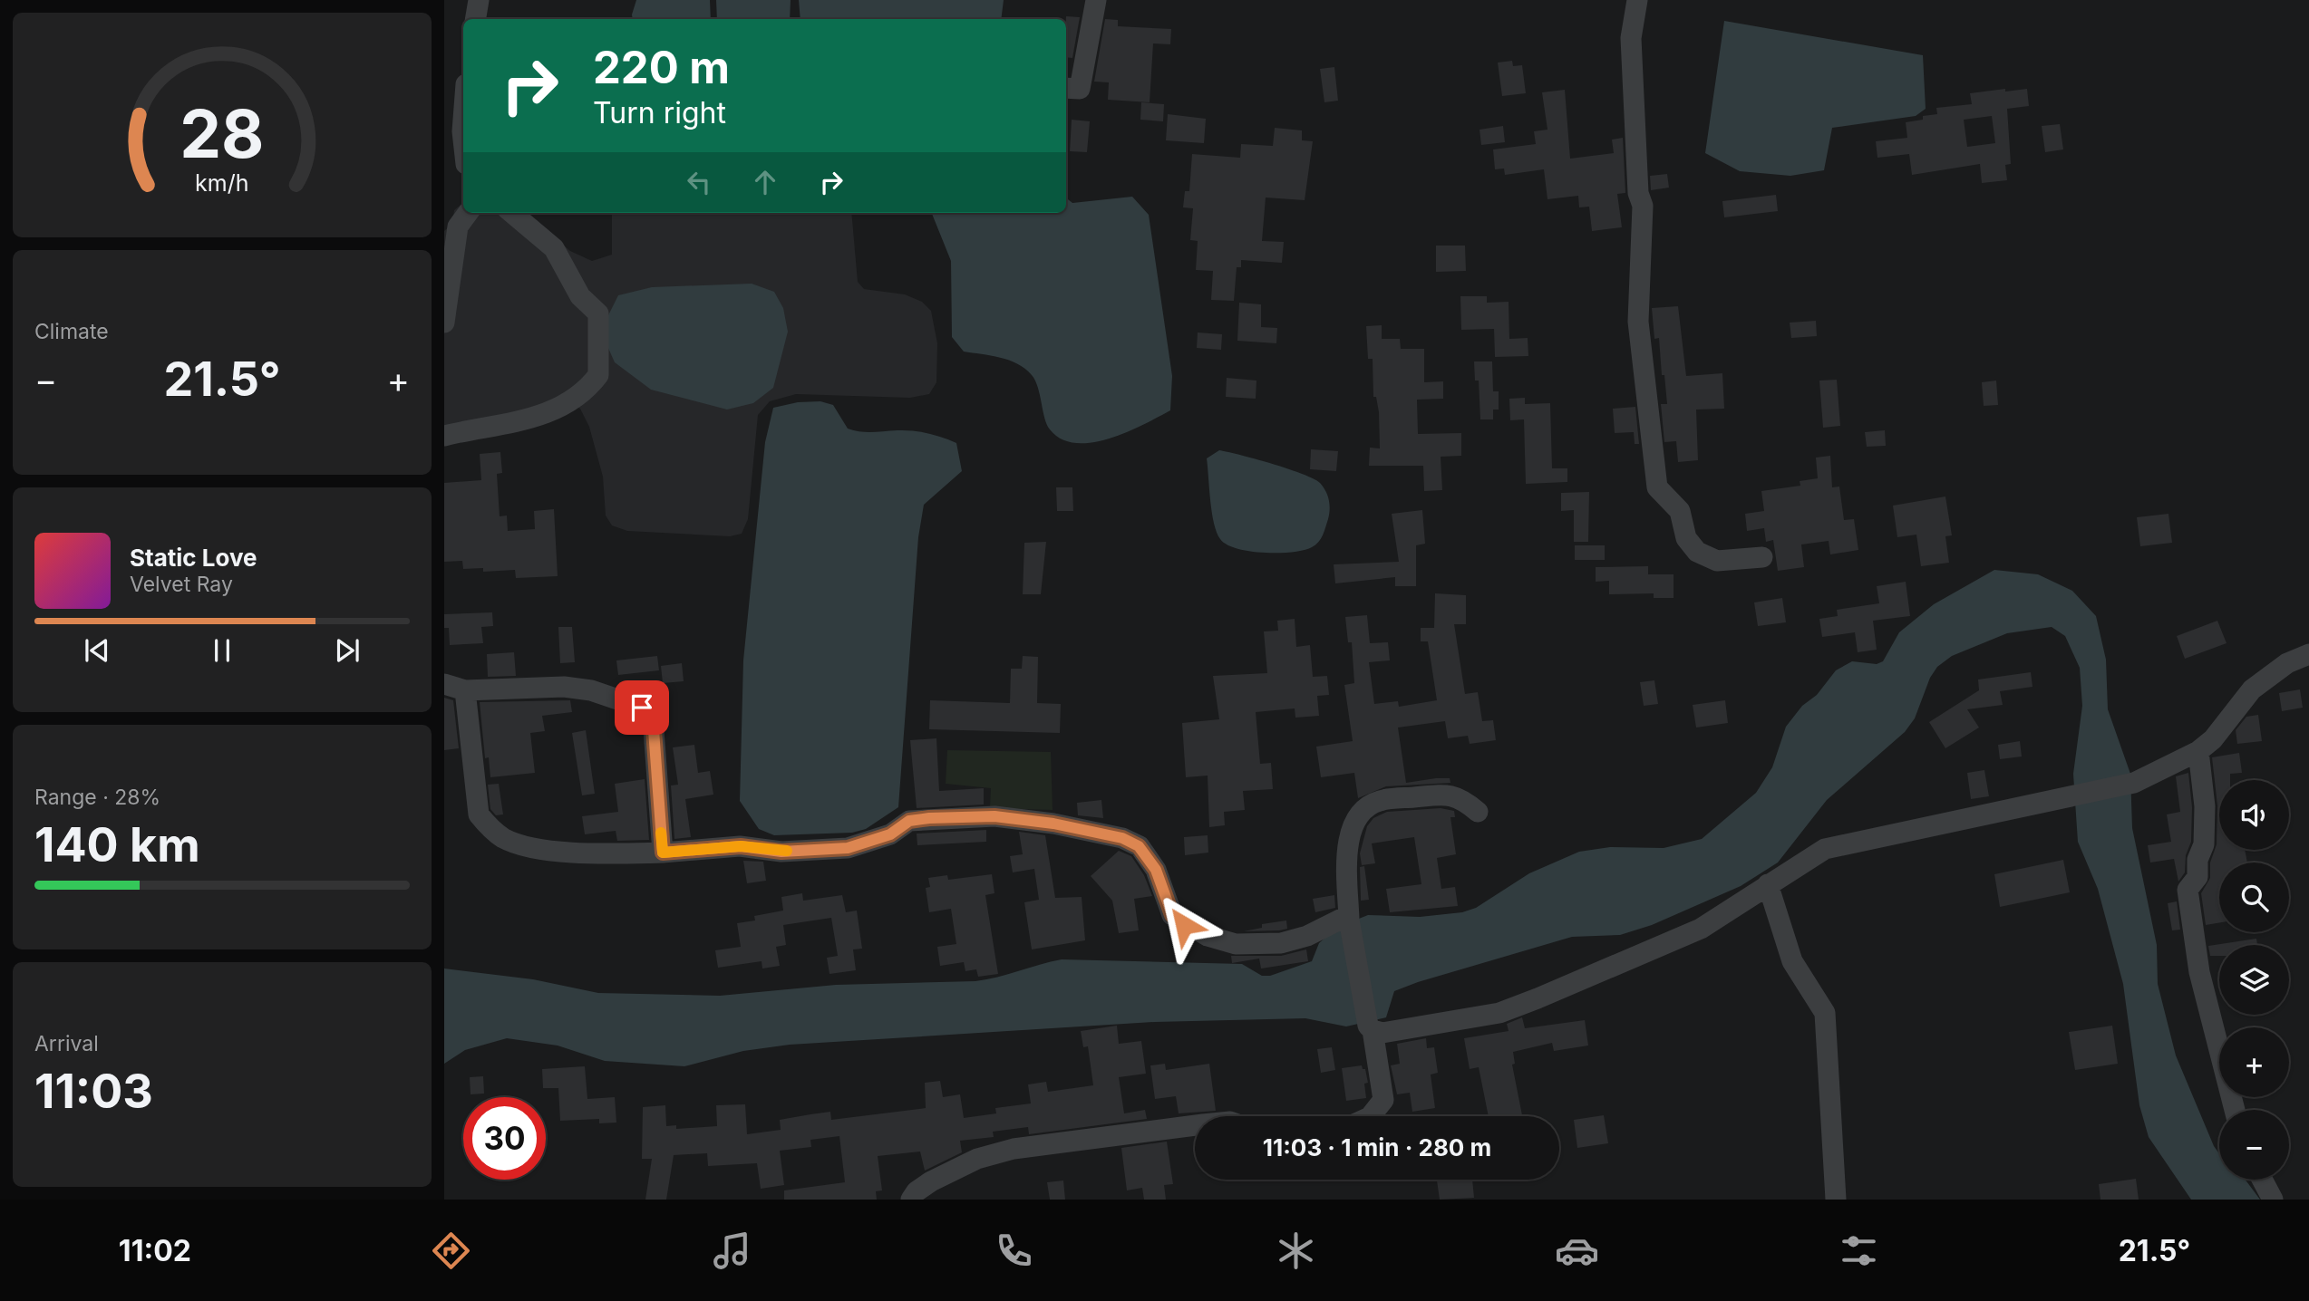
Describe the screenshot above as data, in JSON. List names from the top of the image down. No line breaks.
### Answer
{"page":{"turn":["220 m","Turn right"],"tile":["Climate",["Range · 28%","140 km"],["Arrival","11:03"]],"heat":["−","21.5°","+"],"song":["Static Love","Velvet Ray"],"map_buttons":["+","−"],"limit":"30","trip":"11:03 · 1 min · 280 m","tabs":["11:02","21.5°"],"gauge":["28","km/h"]}}
